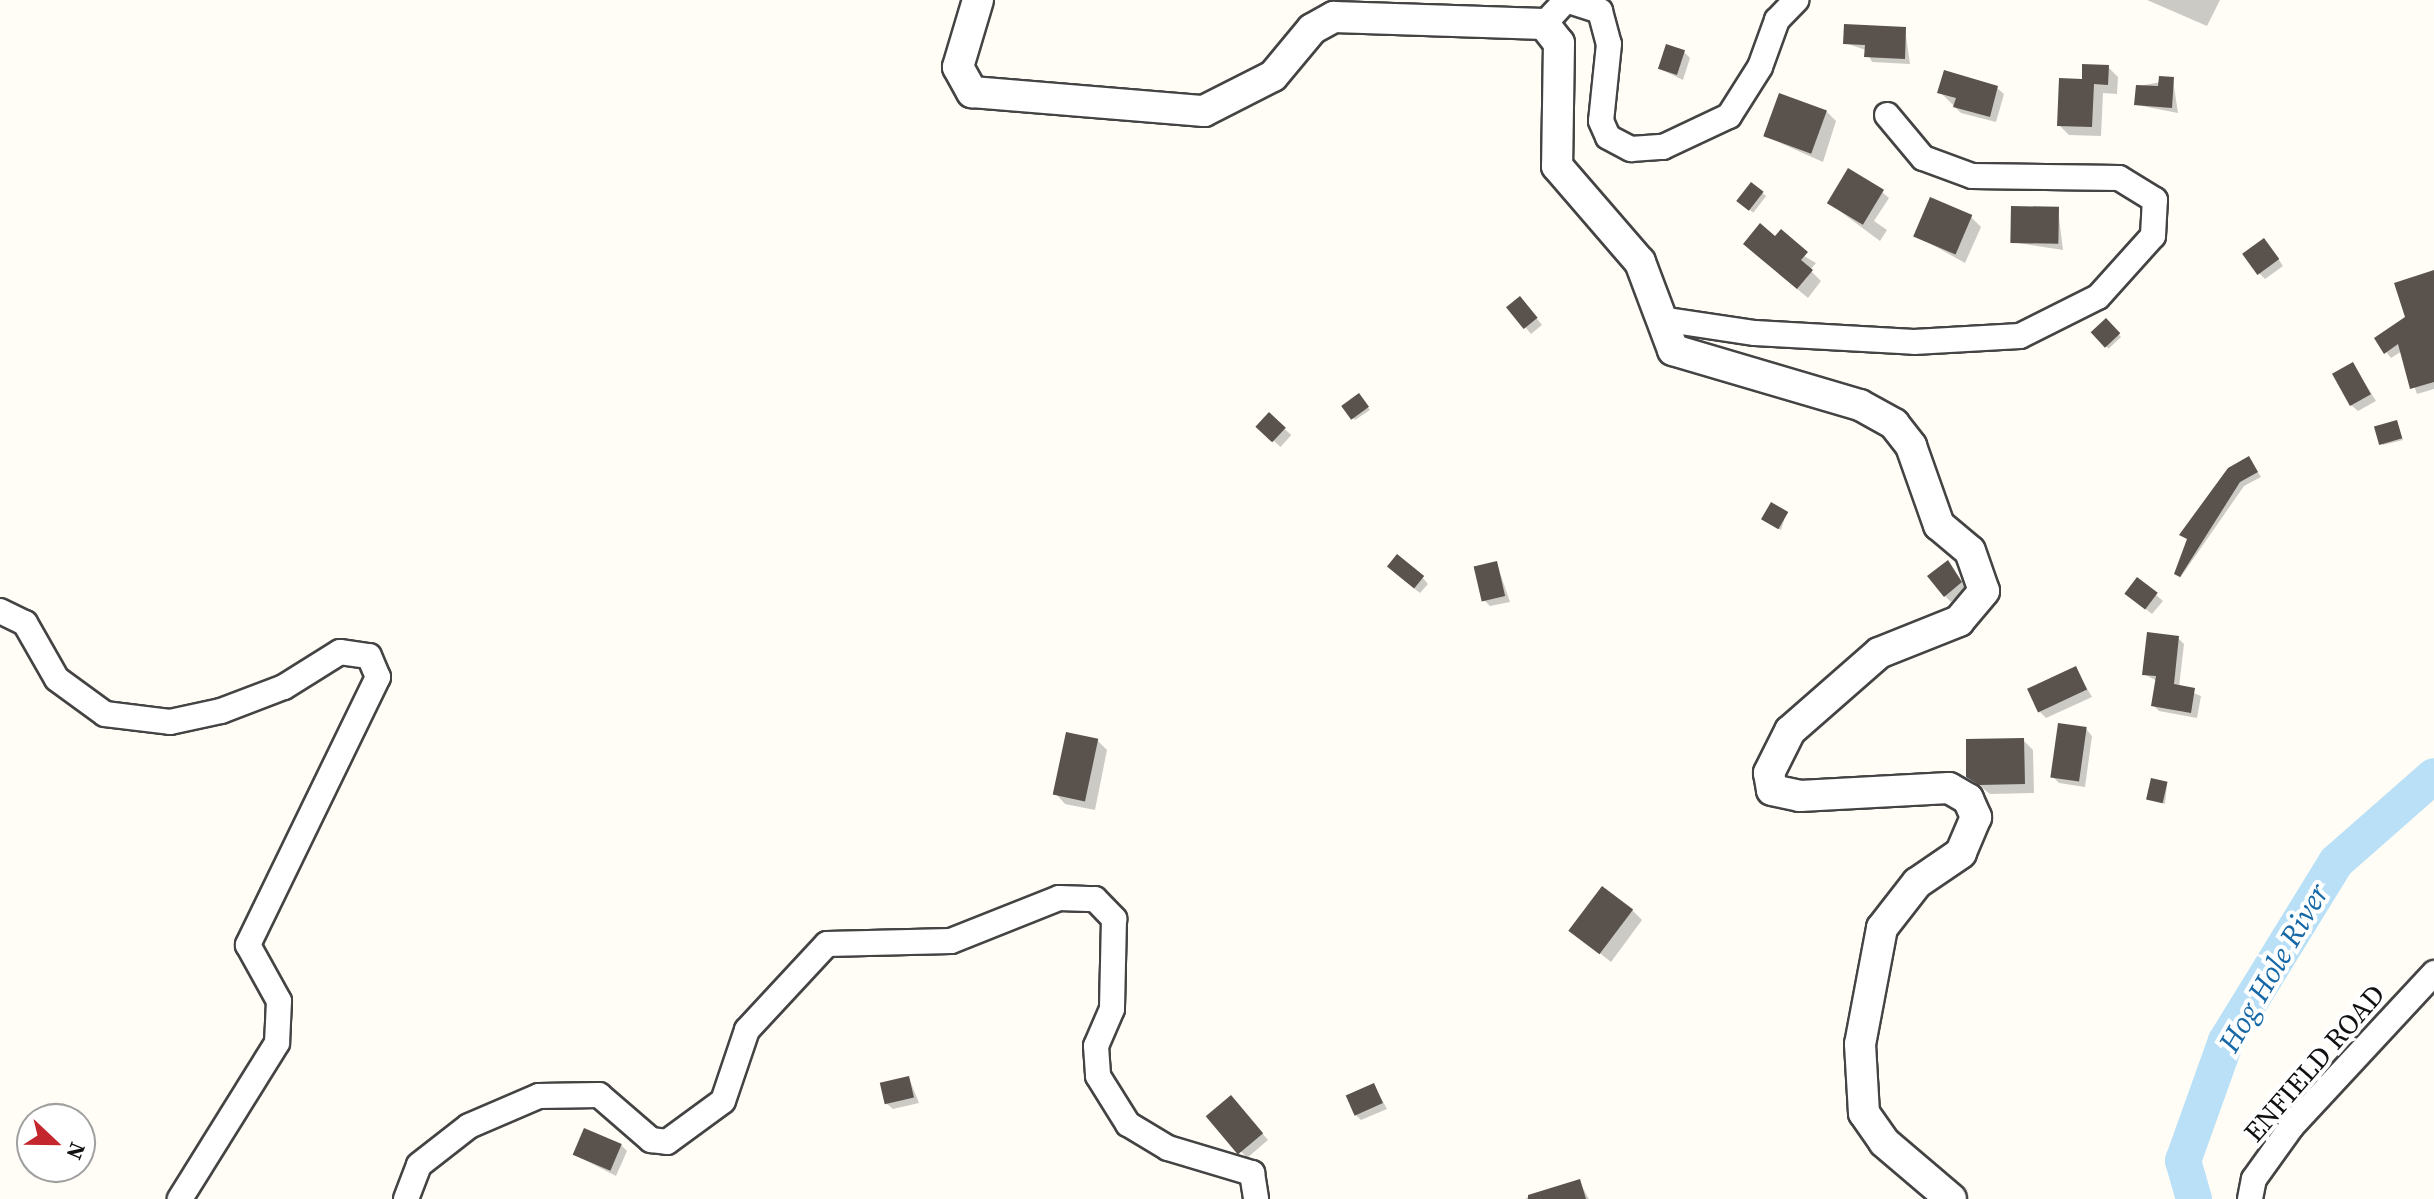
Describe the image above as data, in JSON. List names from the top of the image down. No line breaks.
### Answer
{"streets":{"street":["ENFIELD ROAD"]},"water":["Hog Hole River"],"north":"right"}
